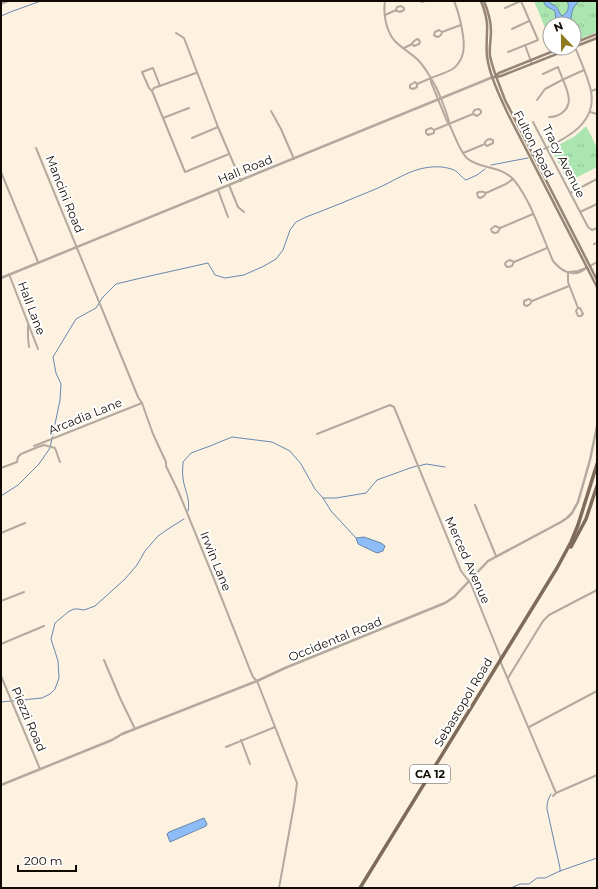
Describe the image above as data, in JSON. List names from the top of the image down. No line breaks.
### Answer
{"streets":{"main road":["Fulton Road","Sebastopol Road","CA 12"],"street":["Tracy Avenue","Hall Road","Mancini Road","Hall Lane","Arcadia Lane","Merced Avenue","Irwin Lane","Occidental Road","Piezzi Road"]},"crossings":[["Fulton Road","Hall Road"],["Hall Road","Mancini Road"],["Hall Road","Hall Lane"],["Hall Road","Irwin Lane"],["Mancini Road","Irwin Lane"],["Arcadia Lane","Irwin Lane"],["Merced Avenue","Occidental Road"],["Merced Avenue","Sebastopol Road"],["Irwin Lane","Occidental Road"],["Occidental Road","Piezzi Road"]],"scale_bar":"200 m","north":"top"}
